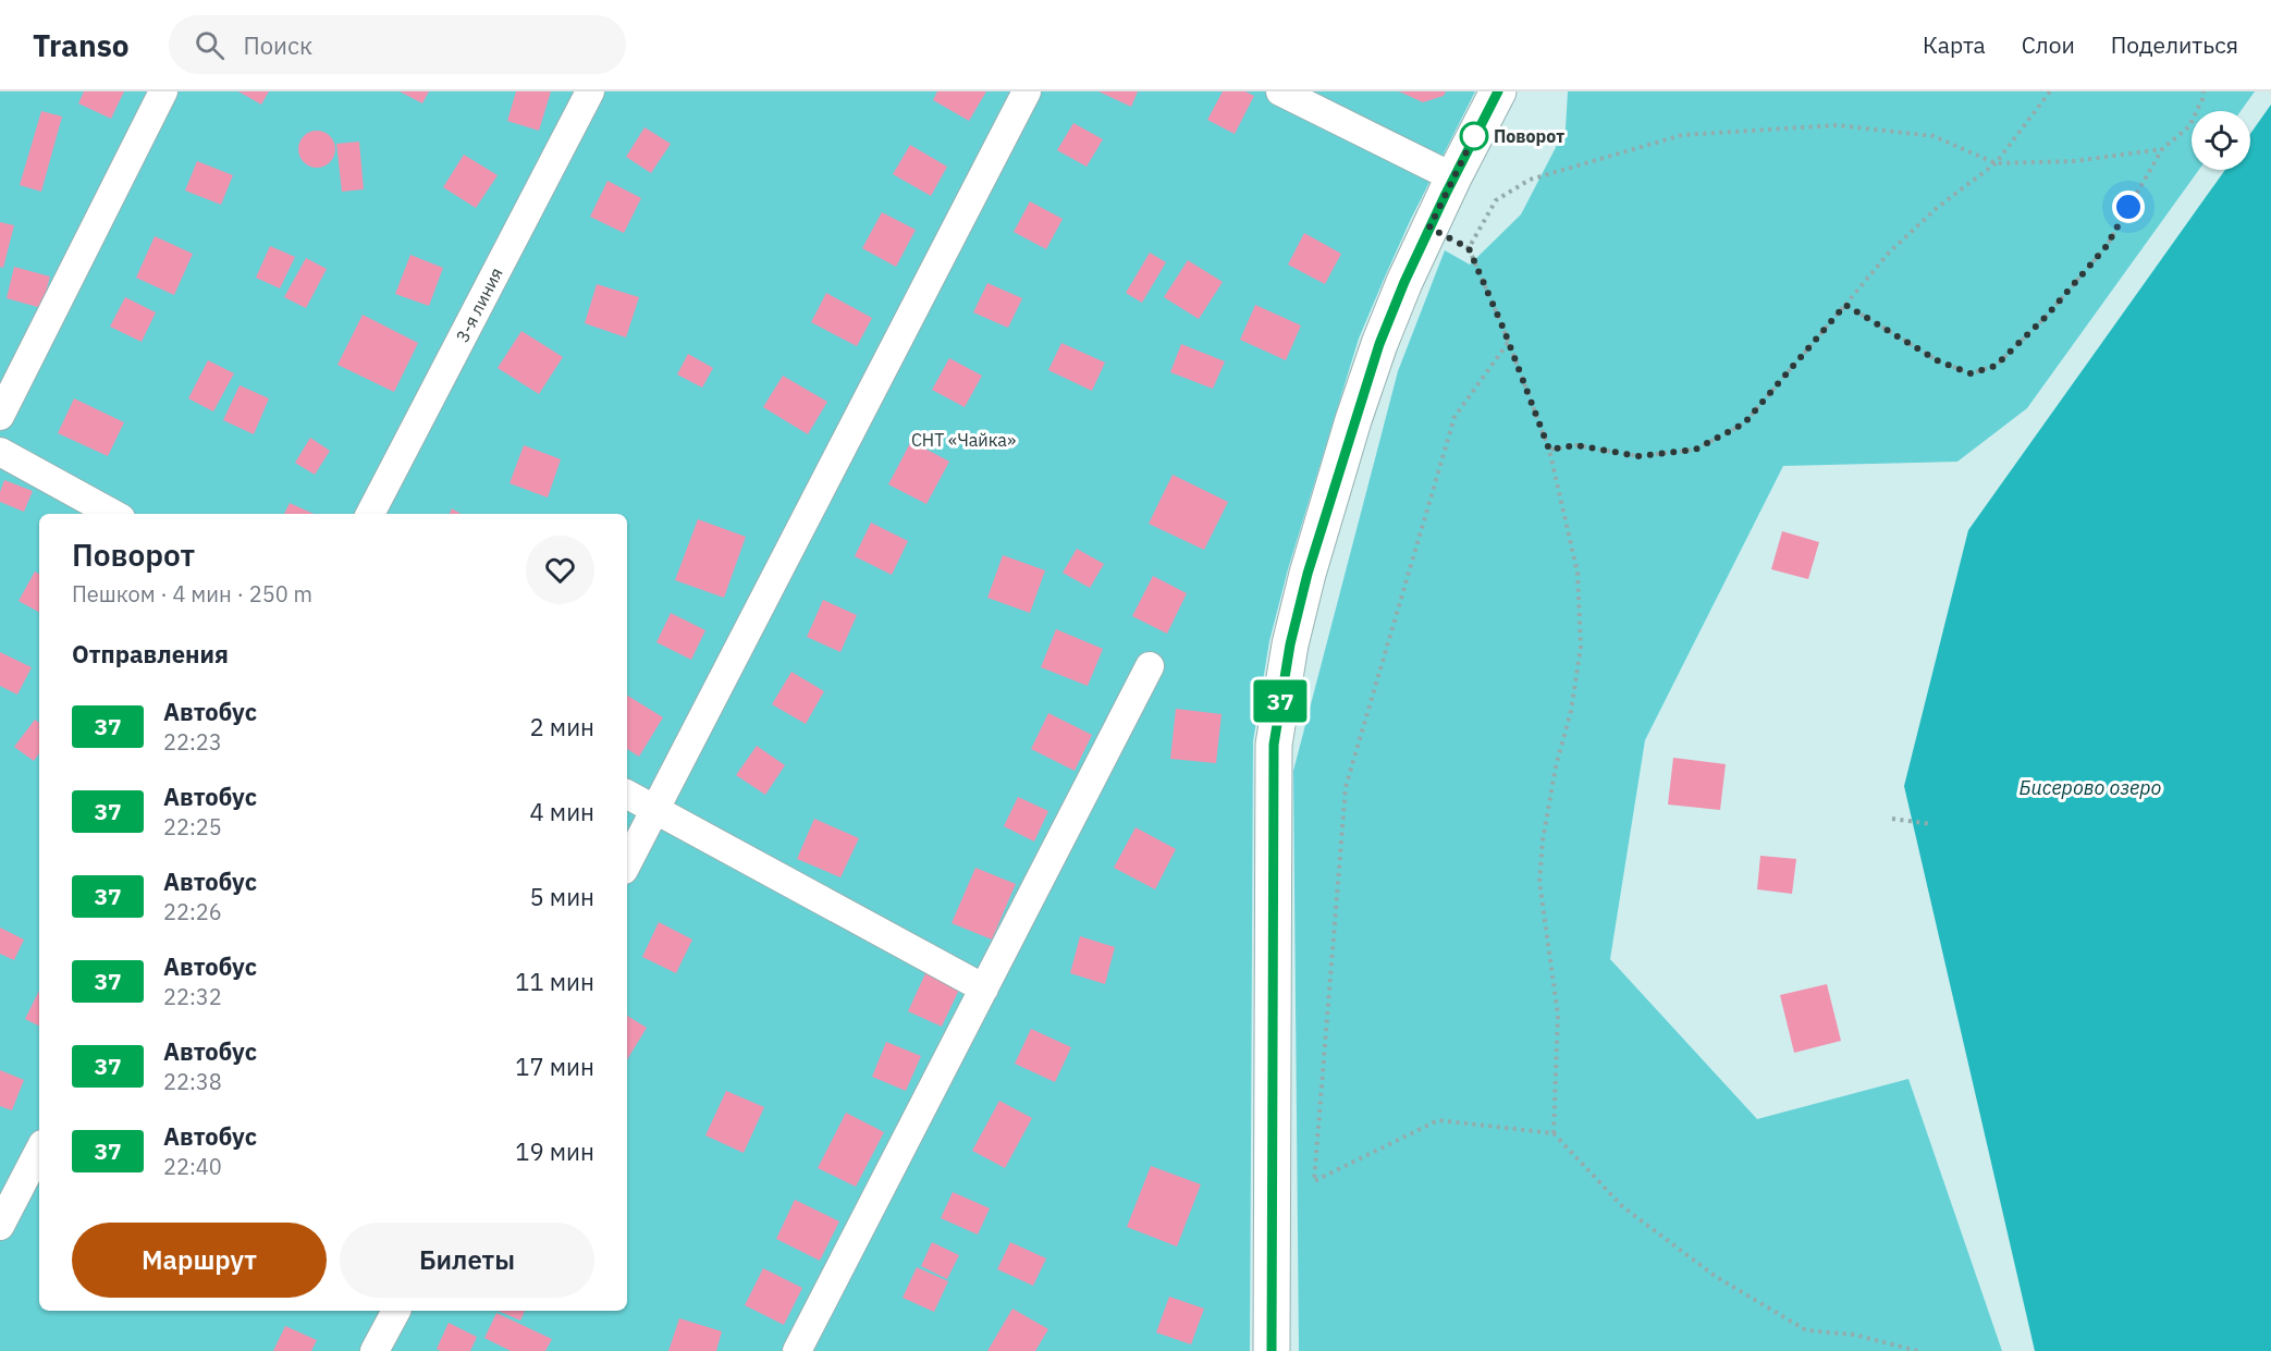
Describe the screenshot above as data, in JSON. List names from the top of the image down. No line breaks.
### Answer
{"streets":{"street":["3-я линия"]},"water":["Бисерово озеро"],"parks":["СНТ «Чайка»"],"places":["Поворот"],"lines":["bus line 37"],"page":{"header":"Transo","search":"Поиск","nav":["Карта","Слои","Поделиться"],"on_map":"37","heading":[["Поворот","Пешком · 4 мин · 250 m"],"Отправления"],"list":[{"mark":"37","name":"Автобус","note":"22:23","value":"2 мин"},{"mark":"37","name":"Автобус","note":"22:25","value":"4 мин"},{"mark":"37","name":"Автобус","note":"22:26","value":"5 мин"},{"mark":"37","name":"Автобус","note":"22:32","value":"11 мин"},{"mark":"37","name":"Автобус","note":"22:38","value":"17 мин"},{"mark":"37","name":"Автобус","note":"22:40","value":"19 мин"}],"buttons":["Маршрут","Билеты"]}}
